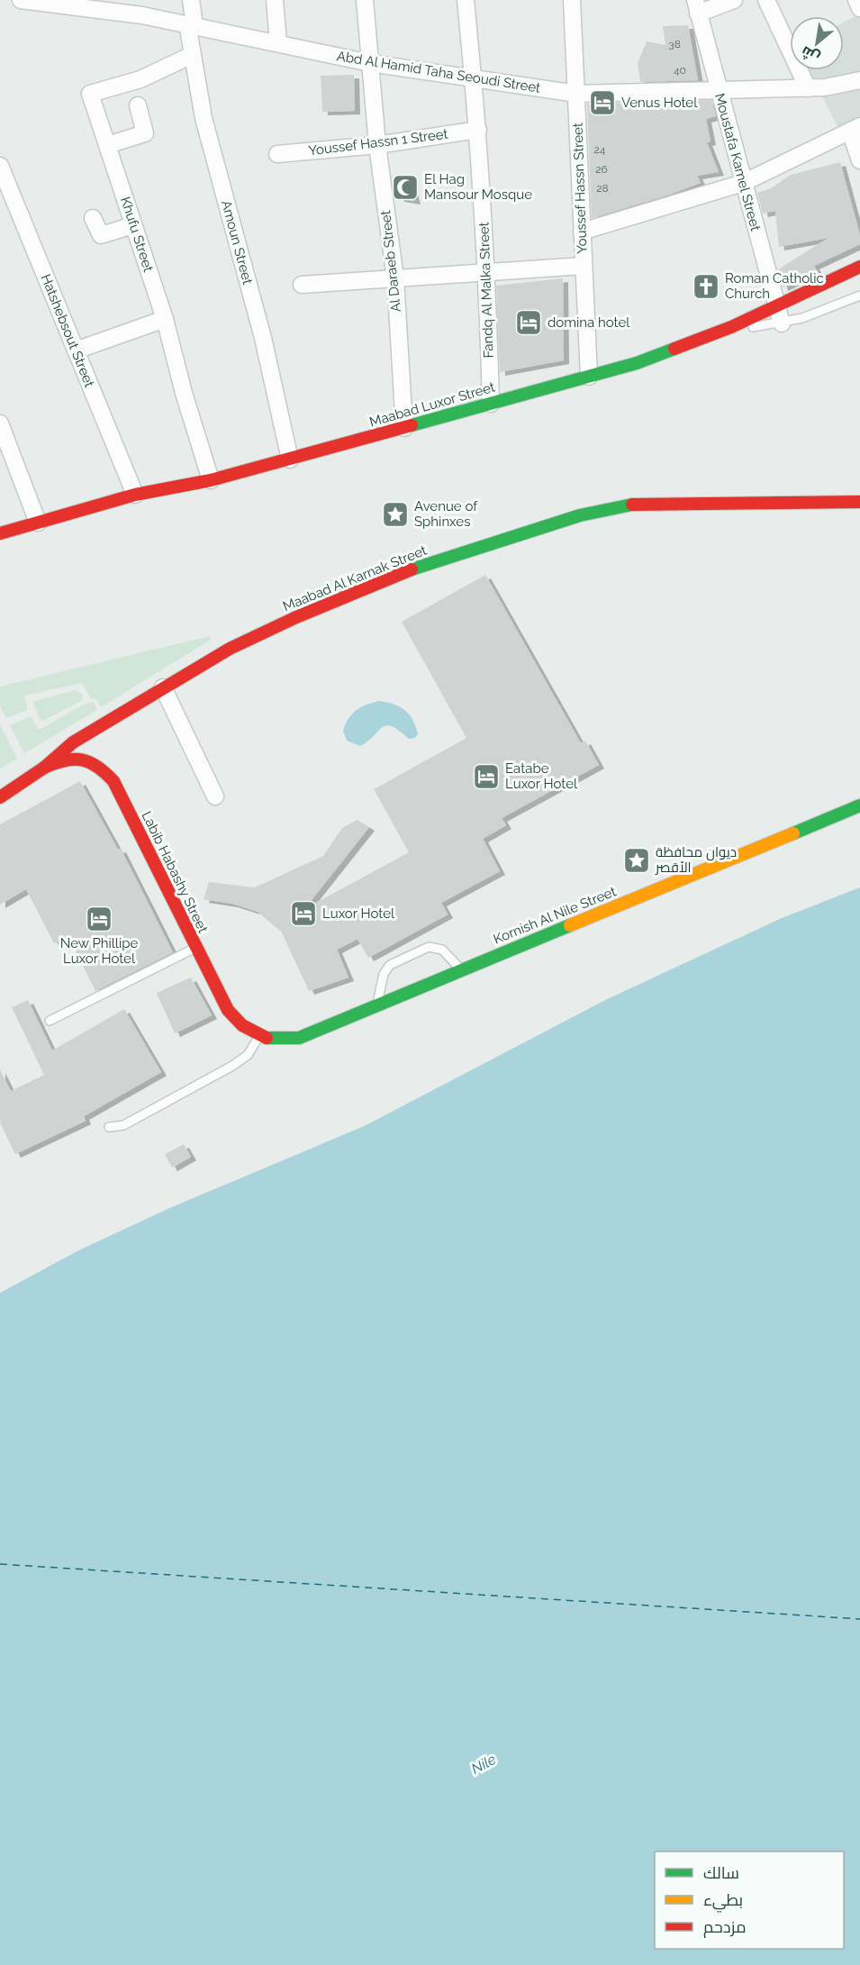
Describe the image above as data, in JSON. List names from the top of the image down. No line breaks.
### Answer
{"streets":{"main road":["Maabad Luxor Street","Maabad Al Karnak Street","Labib Habashy Street","Kornish Al Nile Street"],"street":["Abd Al Hamid Taha Seoudi Street","Youssef Hassn 1 Street","Moustafa Kamel Street","Youssef Hassn Street","Khufu Street","Amoun Street","Al Daraeb Street","Fandq Al Malka Street","Hatshebsout Street"]},"crossings":[["Abd Al Hamid Taha Seoudi Street","Moustafa Kamel Street"],["Abd Al Hamid Taha Seoudi Street","Youssef Hassn Street"],["Abd Al Hamid Taha Seoudi Street","Amoun Street"],["Abd Al Hamid Taha Seoudi Street","Al Daraeb Street"],["Abd Al Hamid Taha Seoudi Street","Fandq Al Malka Street"],["Youssef Hassn 1 Street","Al Daraeb Street"],["Youssef Hassn 1 Street","Fandq Al Malka Street"],["Moustafa Kamel Street","Maabad Luxor Street"],["Youssef Hassn Street","Maabad Luxor Street"],["Khufu Street","Amoun Street"],["Khufu Street","Maabad Luxor Street"],["Amoun Street","Maabad Luxor Street"],["Al Daraeb Street","Maabad Luxor Street"],["Fandq Al Malka Street","Maabad Luxor Street"],["Hatshebsout Street","Maabad Luxor Street"],["Maabad Al Karnak Street","Labib Habashy Street"],["Labib Habashy Street","Kornish Al Nile Street"]],"water":["Nile"],"places":{"hotel":["Venus Hotel","domina hotel","Eatabe Luxor Hotel","Luxor Hotel","New Phillipe Luxor Hotel"],"mosque":["El Hag Mansour Mosque"],"church":["Roman Catholic Church"],"place":["Avenue of Sphinxes","ديوان محافظة الأقصر"]},"house_numbers":["38","40","24","26","28"],"legend":["سالك","بطيء","مزدحم"],"north":"bottom left"}
